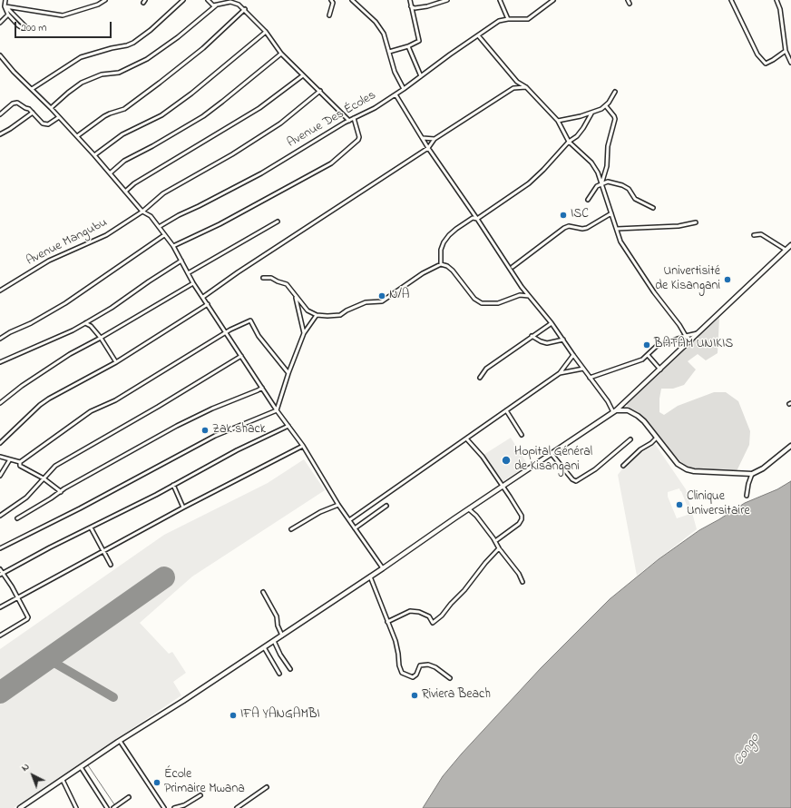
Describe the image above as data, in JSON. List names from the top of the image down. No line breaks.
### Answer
{"streets":{"street":["Avenue Des Écoles","Avenue Mangubu"]},"water":["Congo"],"places":["ISC","Univertisité de Kisangani","N/A","BATAM UNIKIS","Zak shack","Hopital Général de Kisangani","Clinique Universitaire","Riviera Beach","IFA YANGAMBI","École Primaire Mwana"],"scale_bar":"200 m","north":"top left"}
